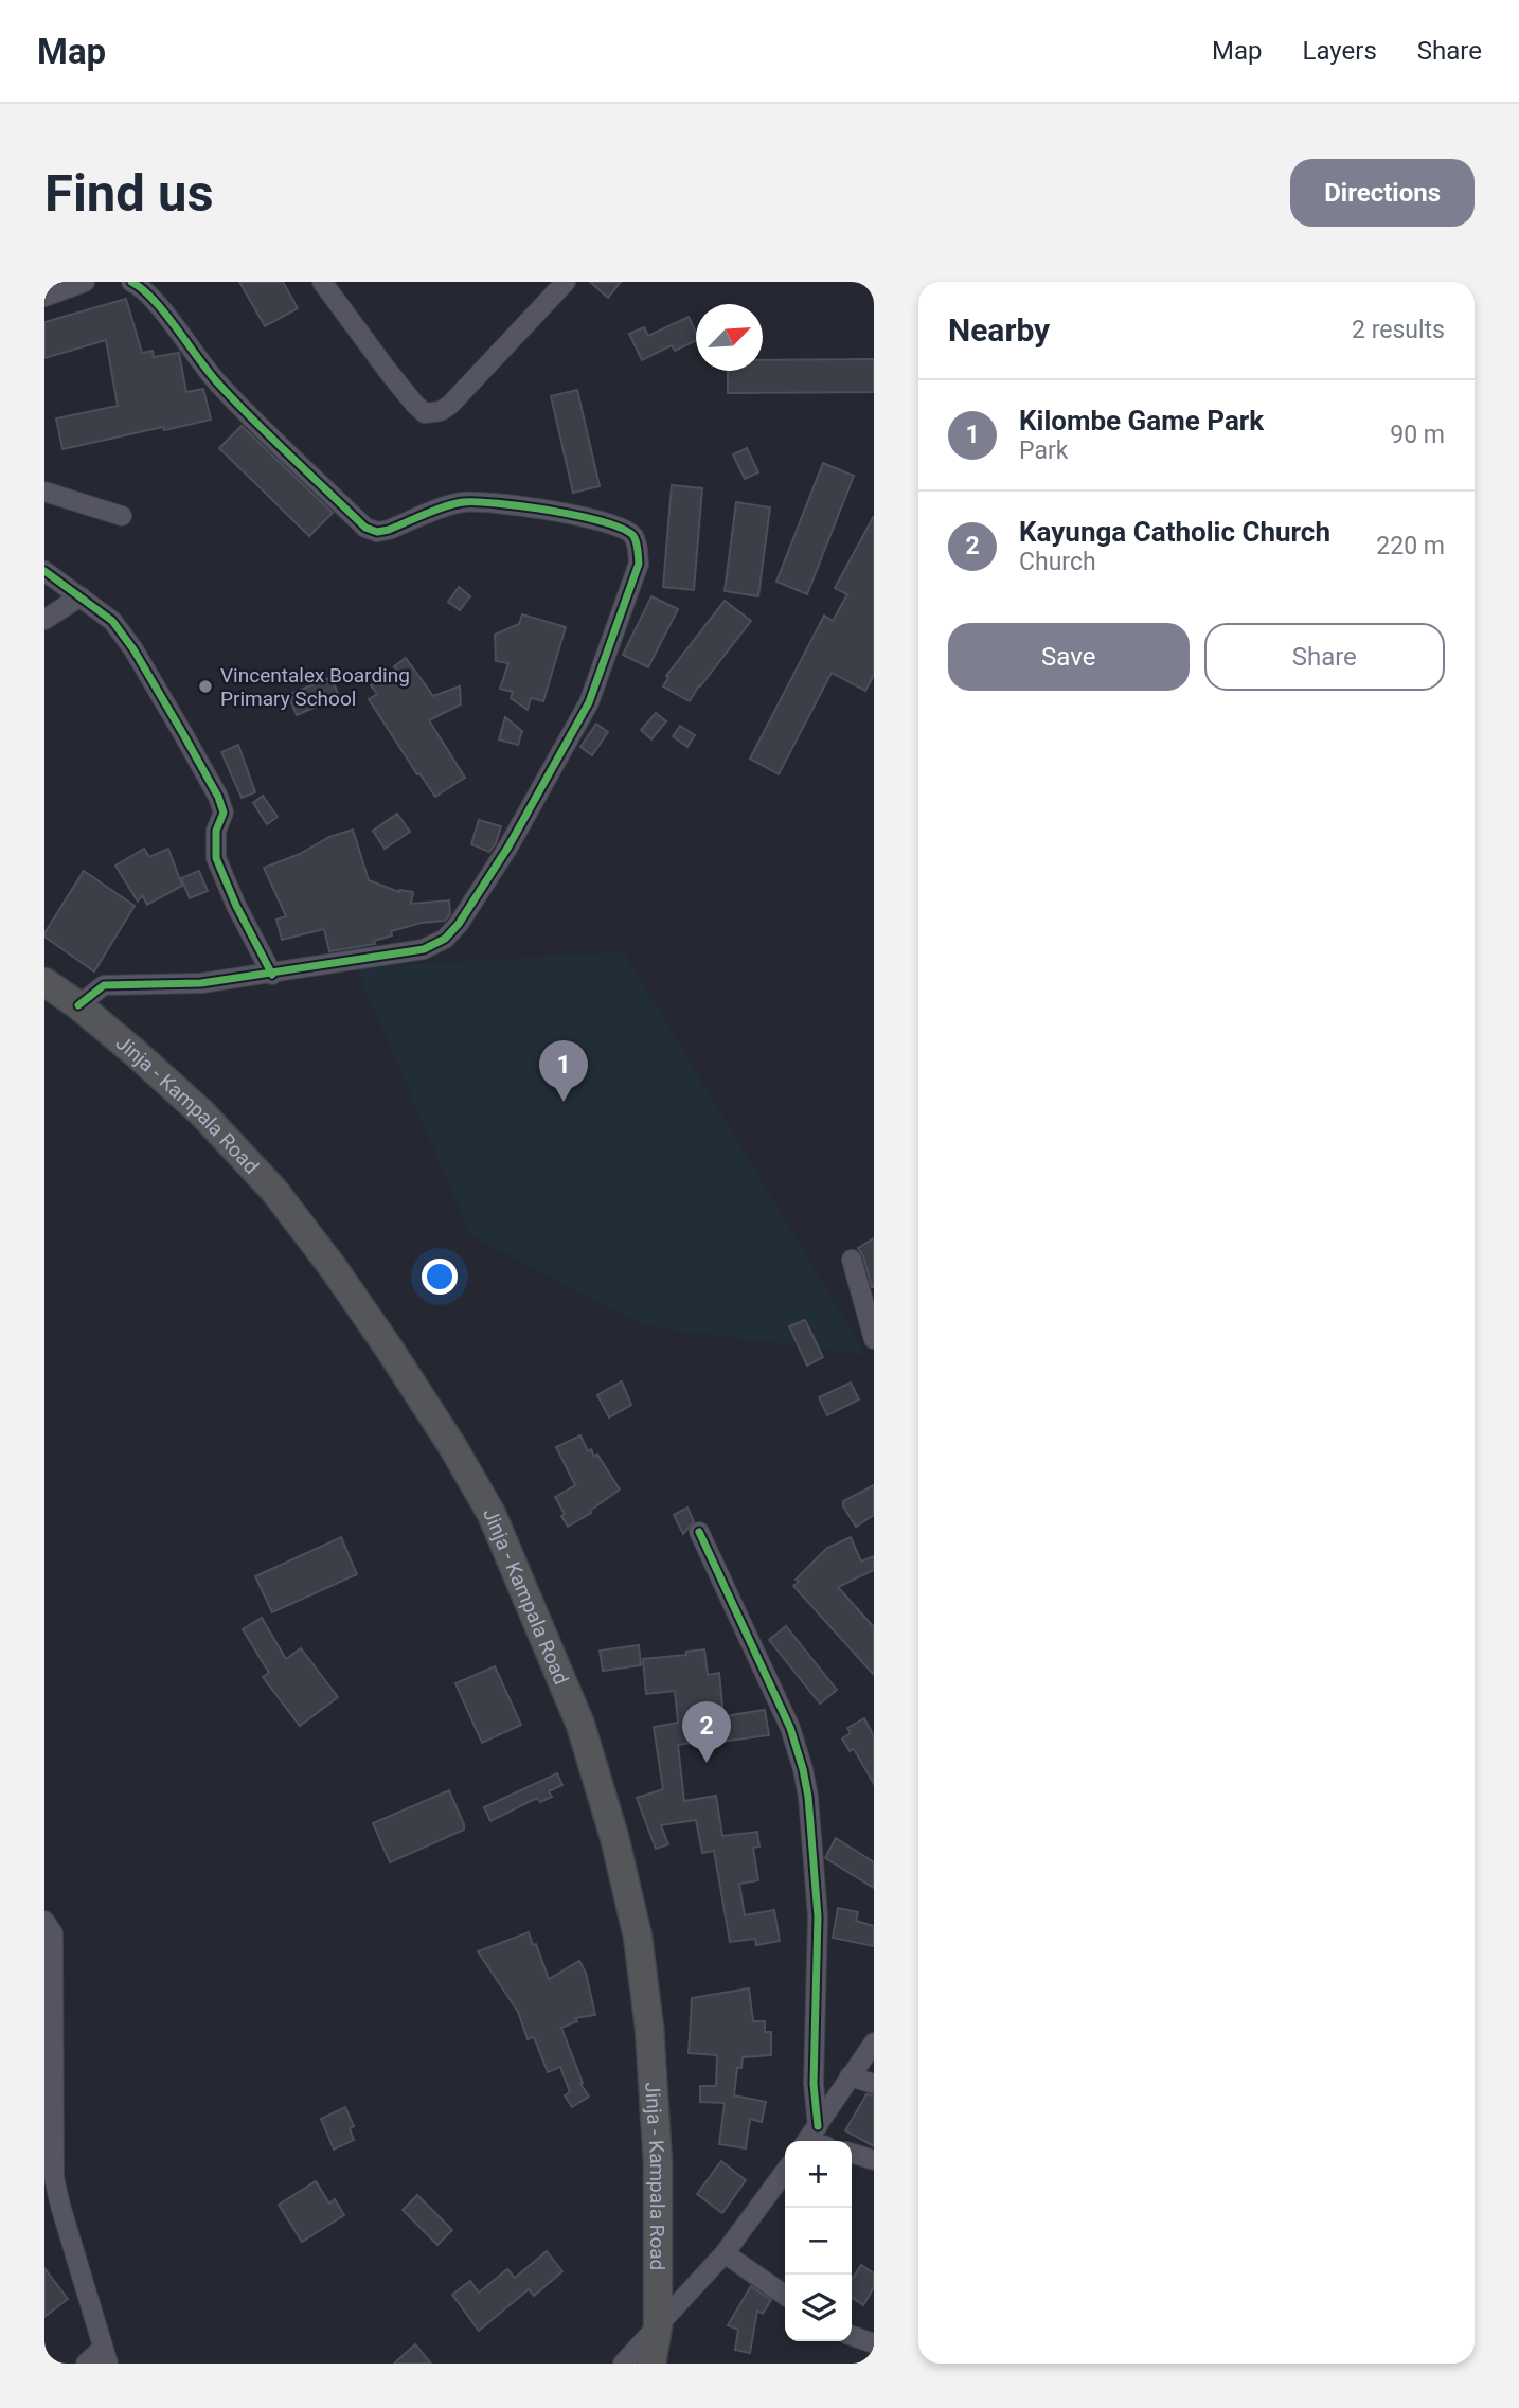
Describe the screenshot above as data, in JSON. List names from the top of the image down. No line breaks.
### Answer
{"streets":{"highway":["Jinja - Kampala Road"]},"places":["Vincentalex Boarding Primary School"],"north":"top right","page":{"header":"Map","nav":["Map","Layers","Share"],"buttons":["Directions",["Save","Share"]],"title":"Find us","heading":["Nearby","2 results"],"list":[{"mark":"1","name":"Kilombe Game Park","note":"Park","value":"90 m"},{"mark":"2","name":"Kayunga Catholic Church","note":"Church","value":"220 m"}],"pins":["1","2"],"map_buttons":["+","−"]}}
